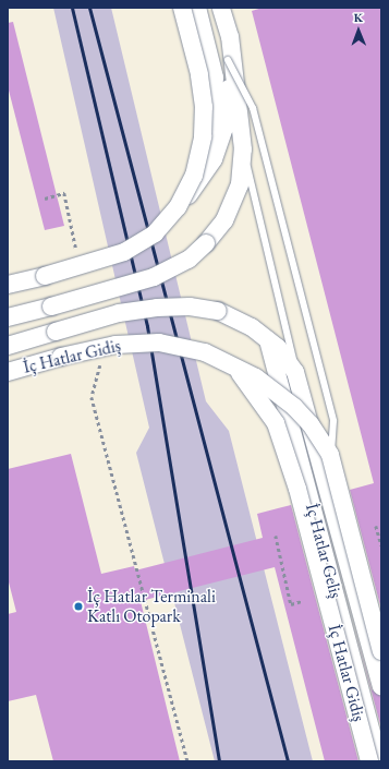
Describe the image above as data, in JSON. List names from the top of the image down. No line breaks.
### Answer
{"streets":{"street":["İç Hatlar Gidiş","İç Hatlar Geliş"]},"places":["İç Hatlar Terminali Katlı Otopark"],"north":"top"}
